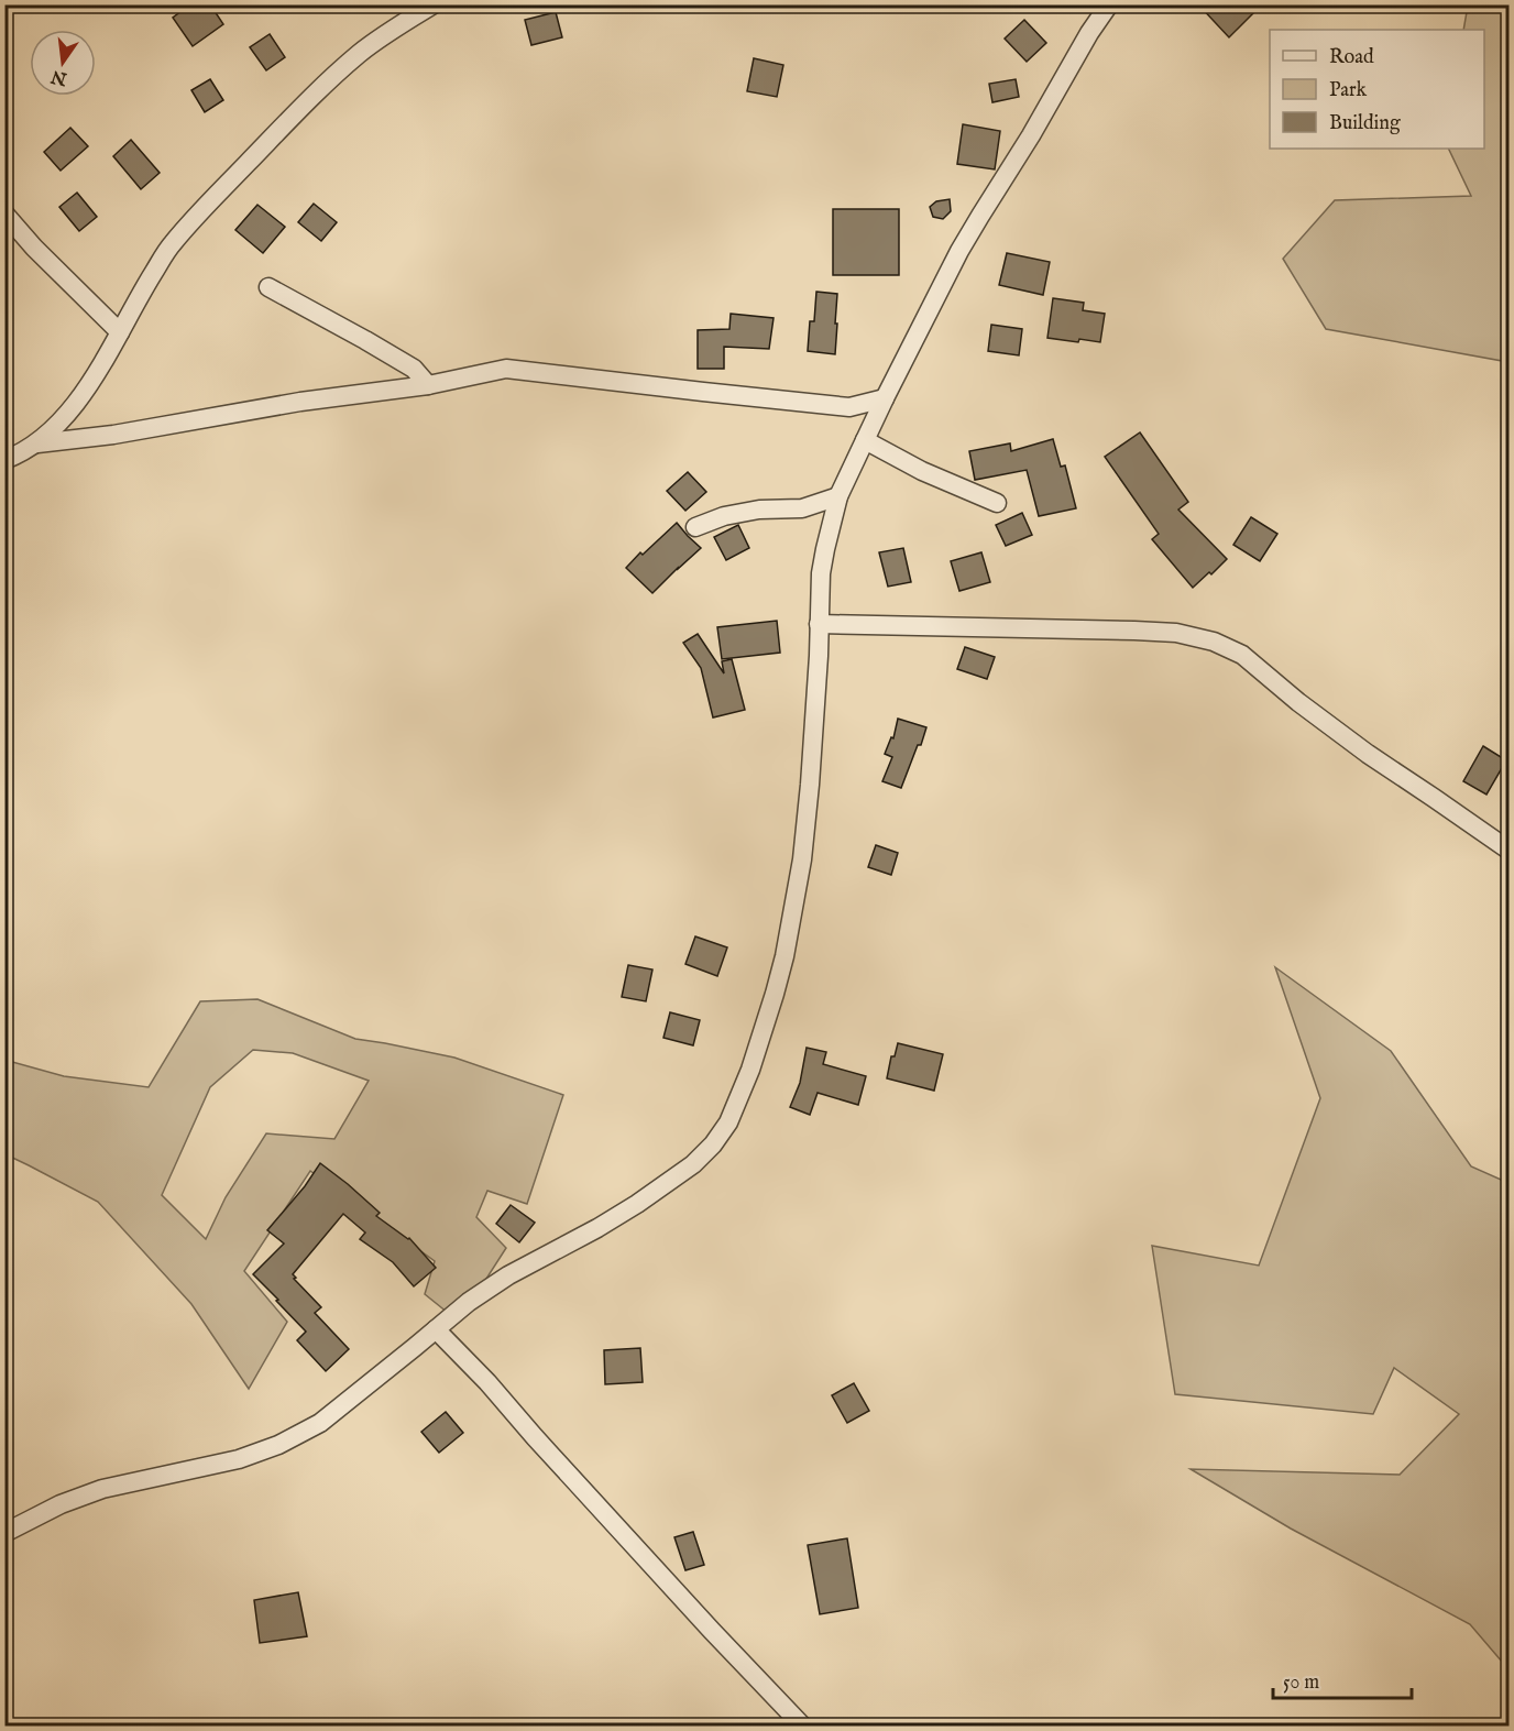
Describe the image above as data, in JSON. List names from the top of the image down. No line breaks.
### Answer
{"legend":["Road","Park","Building"],"scale_bar":"50 m","north":"bottom"}
